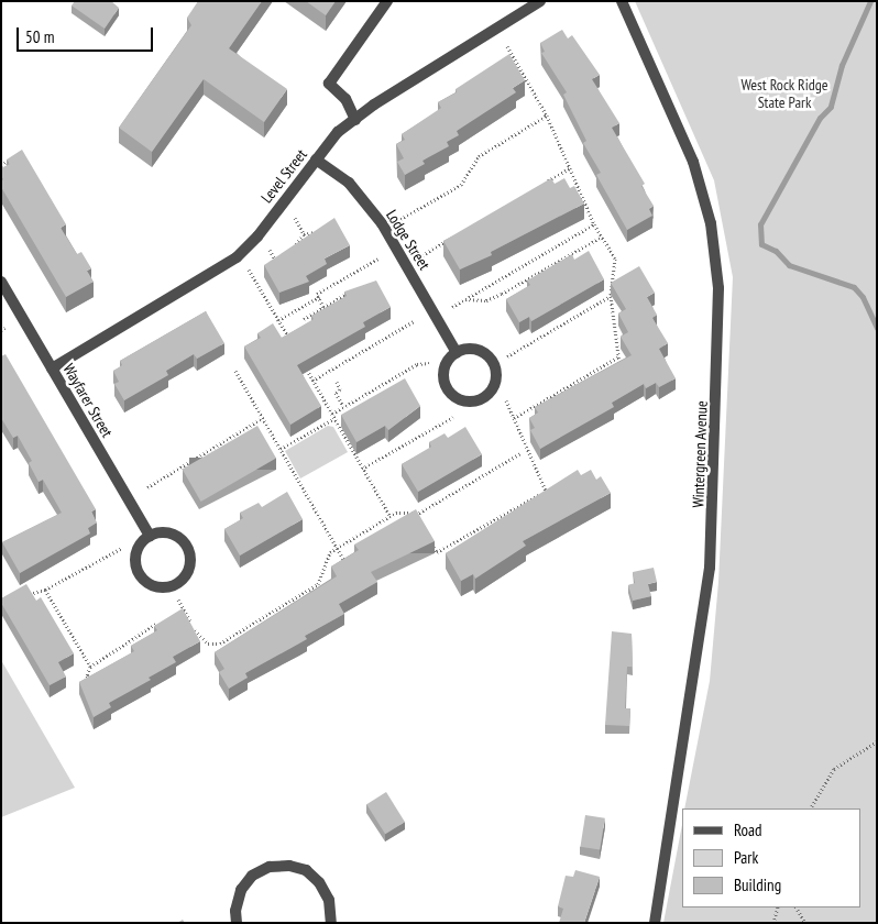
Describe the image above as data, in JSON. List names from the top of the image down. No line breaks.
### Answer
{"streets":{"street":["Level Street","Lodge Street","Wayfarer Street","Wintergreen Avenue"]},"crossings":[["Level Street","Lodge Street"],["Level Street","Wayfarer Street"]],"parks":["West Rock Ridge State Park"],"legend":["Road","Park","Building"],"scale_bar":"50 m"}
